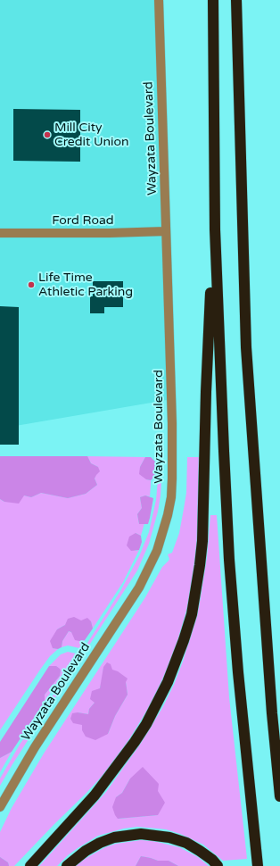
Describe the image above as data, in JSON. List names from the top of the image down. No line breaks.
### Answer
{"streets":{"street":["Wayzata Boulevard","Ford Road"]},"crossings":[["Wayzata Boulevard","Ford Road"]],"places":["Mill City Credit Union","Life Time Athletic Parking"]}
